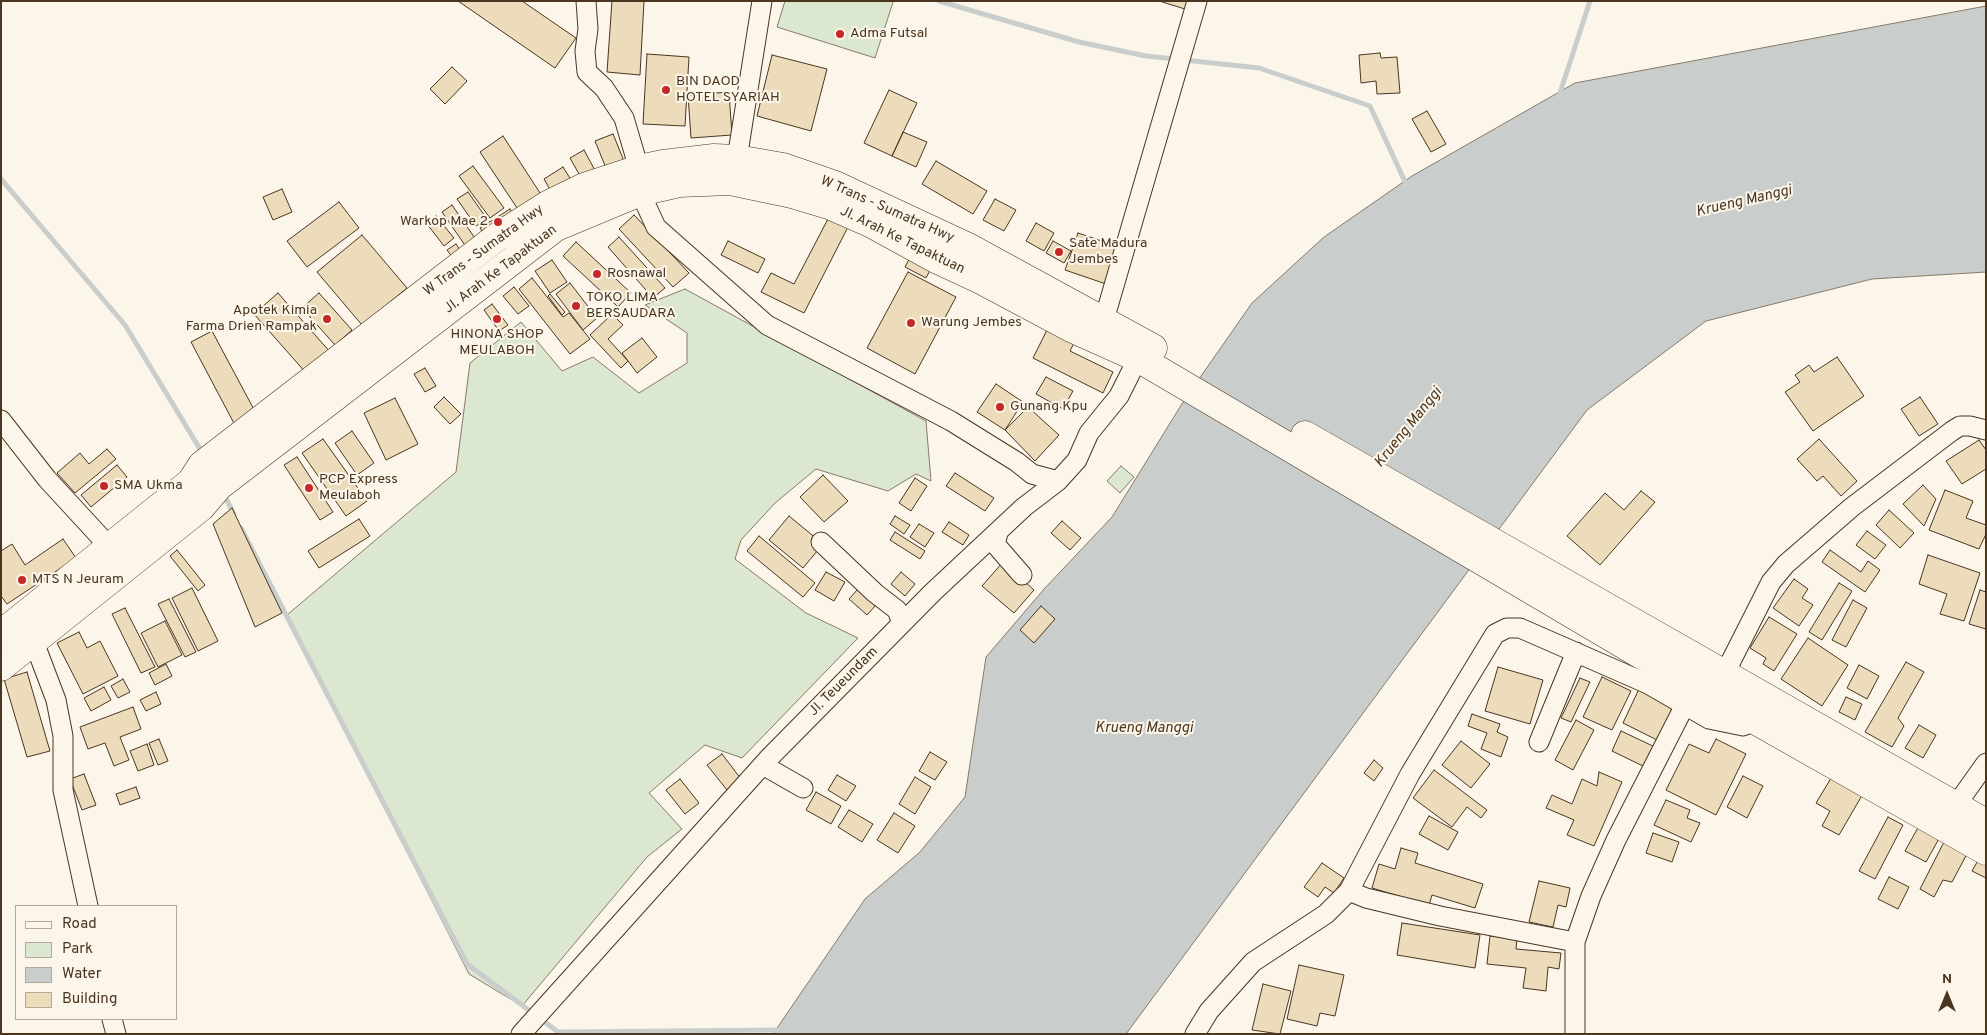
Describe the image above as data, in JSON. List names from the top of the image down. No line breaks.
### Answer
{"streets":{"highway":["W Trans - Sumatra Hwy","JI. Arah Ke Tapaktuan"],"street":["JI. Teueundam"]},"crossings":[["W Trans - Sumatra Hwy","JI. Arah Ke Tapaktuan"],["W Trans - Sumatra Hwy","JI. Teueundam"],["JI. Arah Ke Tapaktuan","JI. Teueundam"]],"water":["Krueng Manggi"],"places":["Adma Futsal","BIN DAOD HOTEL SYARIAH","Warkop Mae 2","Sate Madura Jembes","Rosnawal","TOKO LIMA BERSAUDARA","Apotek Kimia Farma Drien Rampak","HINONA SHOP MEULABOH","Warung Jembes","Gunang Kpu","SMA Ukma","PCP Express Meulaboh","MTS N Jeuram"],"legend":["Road","Park","Water","Building"],"north":"top"}
